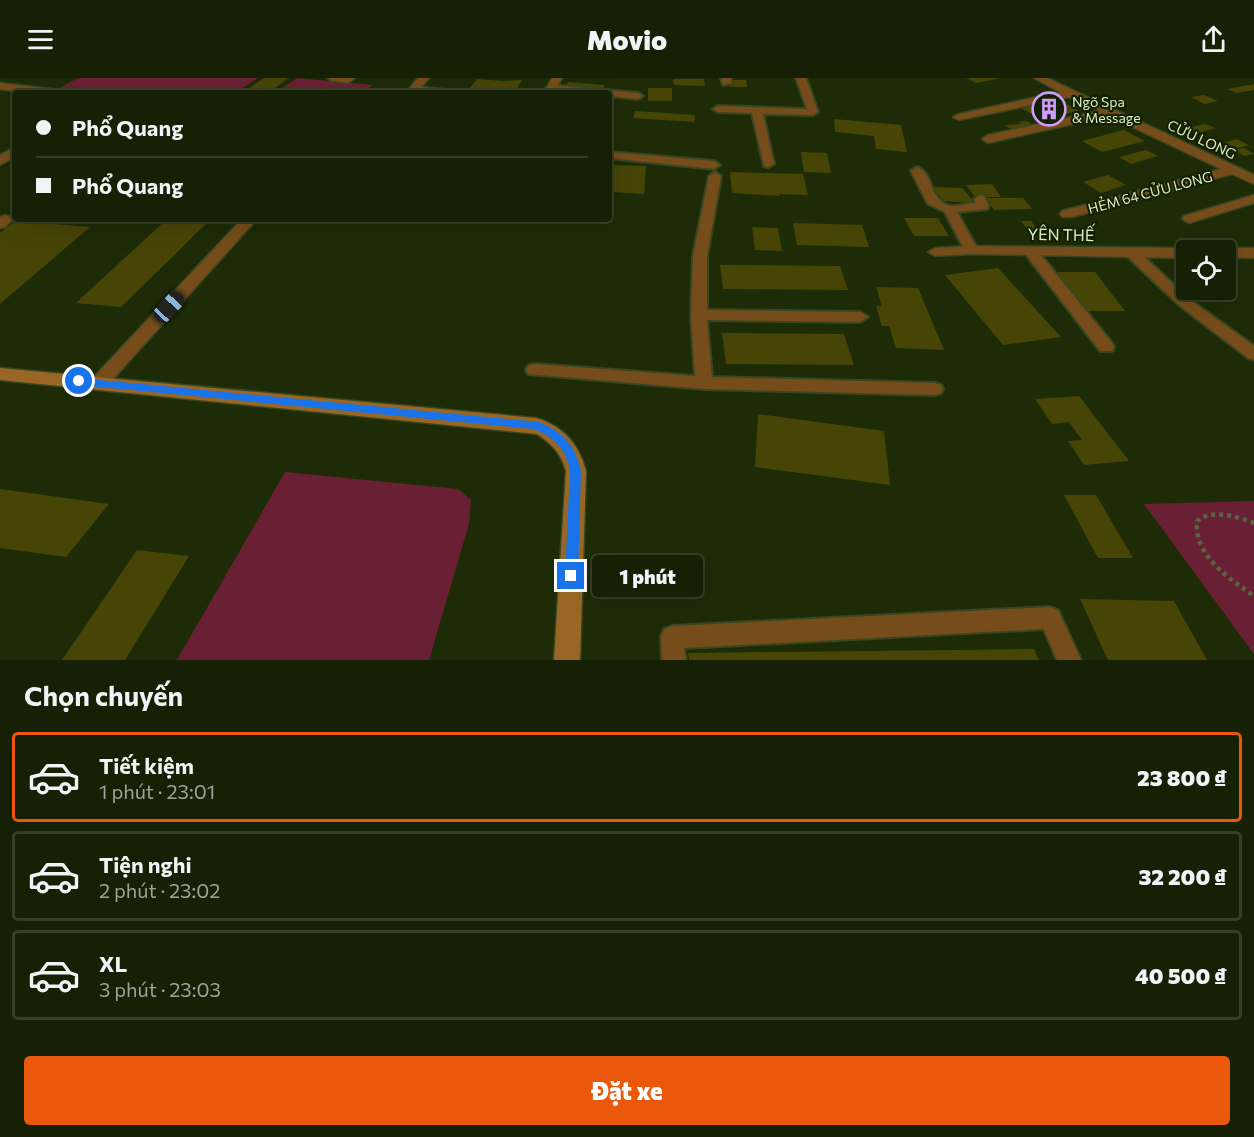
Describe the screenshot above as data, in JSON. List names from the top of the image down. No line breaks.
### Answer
{"streets":{"street":["CỬU LONG","HẺM 64 CỬU LONG","YÊN THẾ"]},"crossings":[["CỬU LONG","HẺM 64 CỬU LONG"]],"places":{"building":["Ngõ Spa & Message"]},"page":{"header":"Movio","banner":["Phổ Quang","Phổ Quang"],"bubble":"1 phút","heading":"Chọn chuyến","list":[{"name":"Tiết kiệm","note":"1 phút · 23:01","value":"23 800 ₫"},{"name":"Tiện nghi","note":"2 phút · 23:02","value":"32 200 ₫"},{"name":"XL","note":"3 phút · 23:03","value":"40 500 ₫"}],"buttons":"Đặt xe"}}
